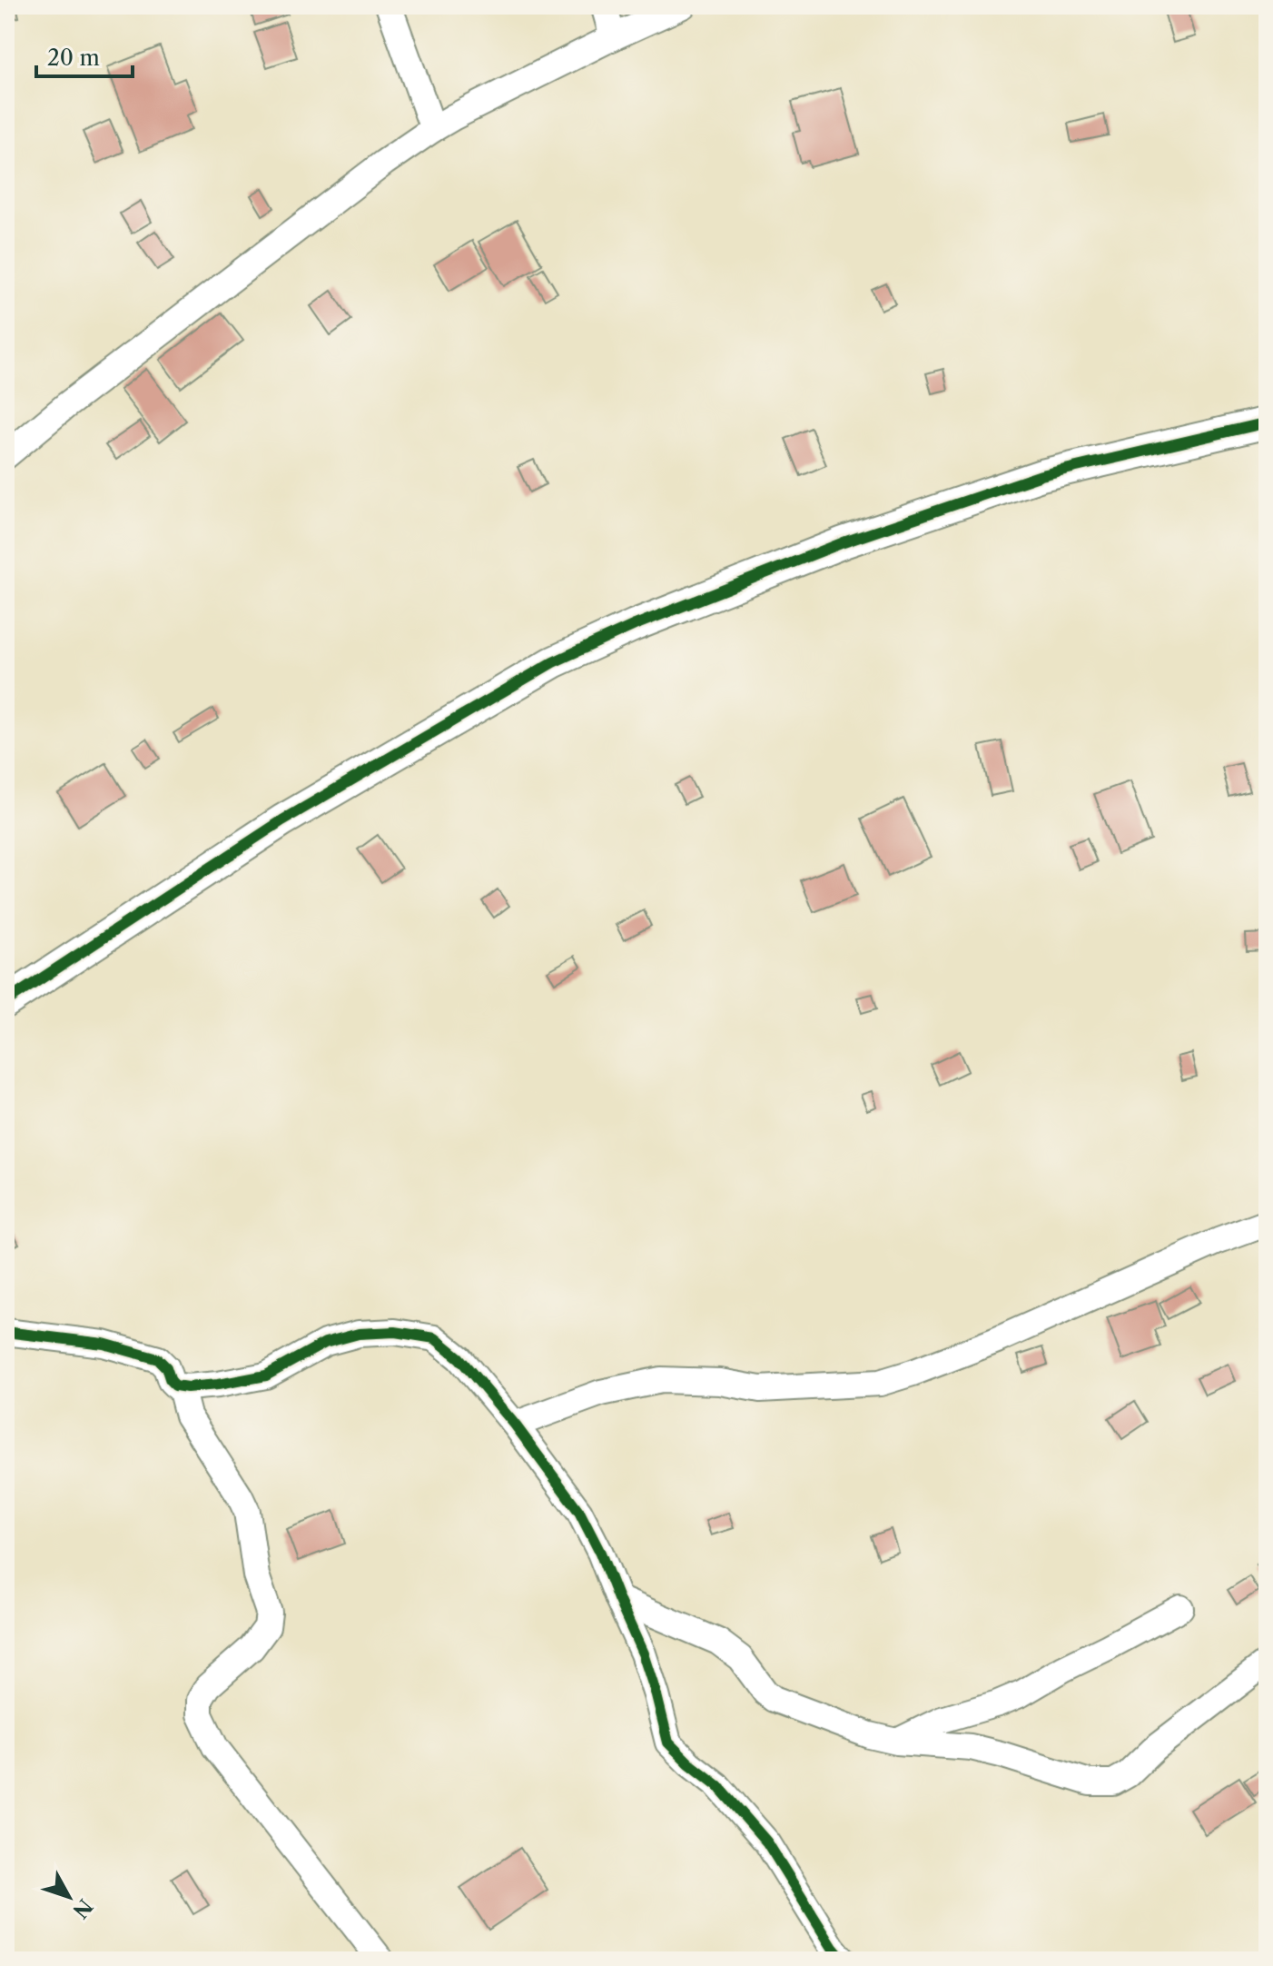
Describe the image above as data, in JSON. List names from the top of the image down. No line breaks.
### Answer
{"scale_bar":"20 m","north":"bottom right"}
